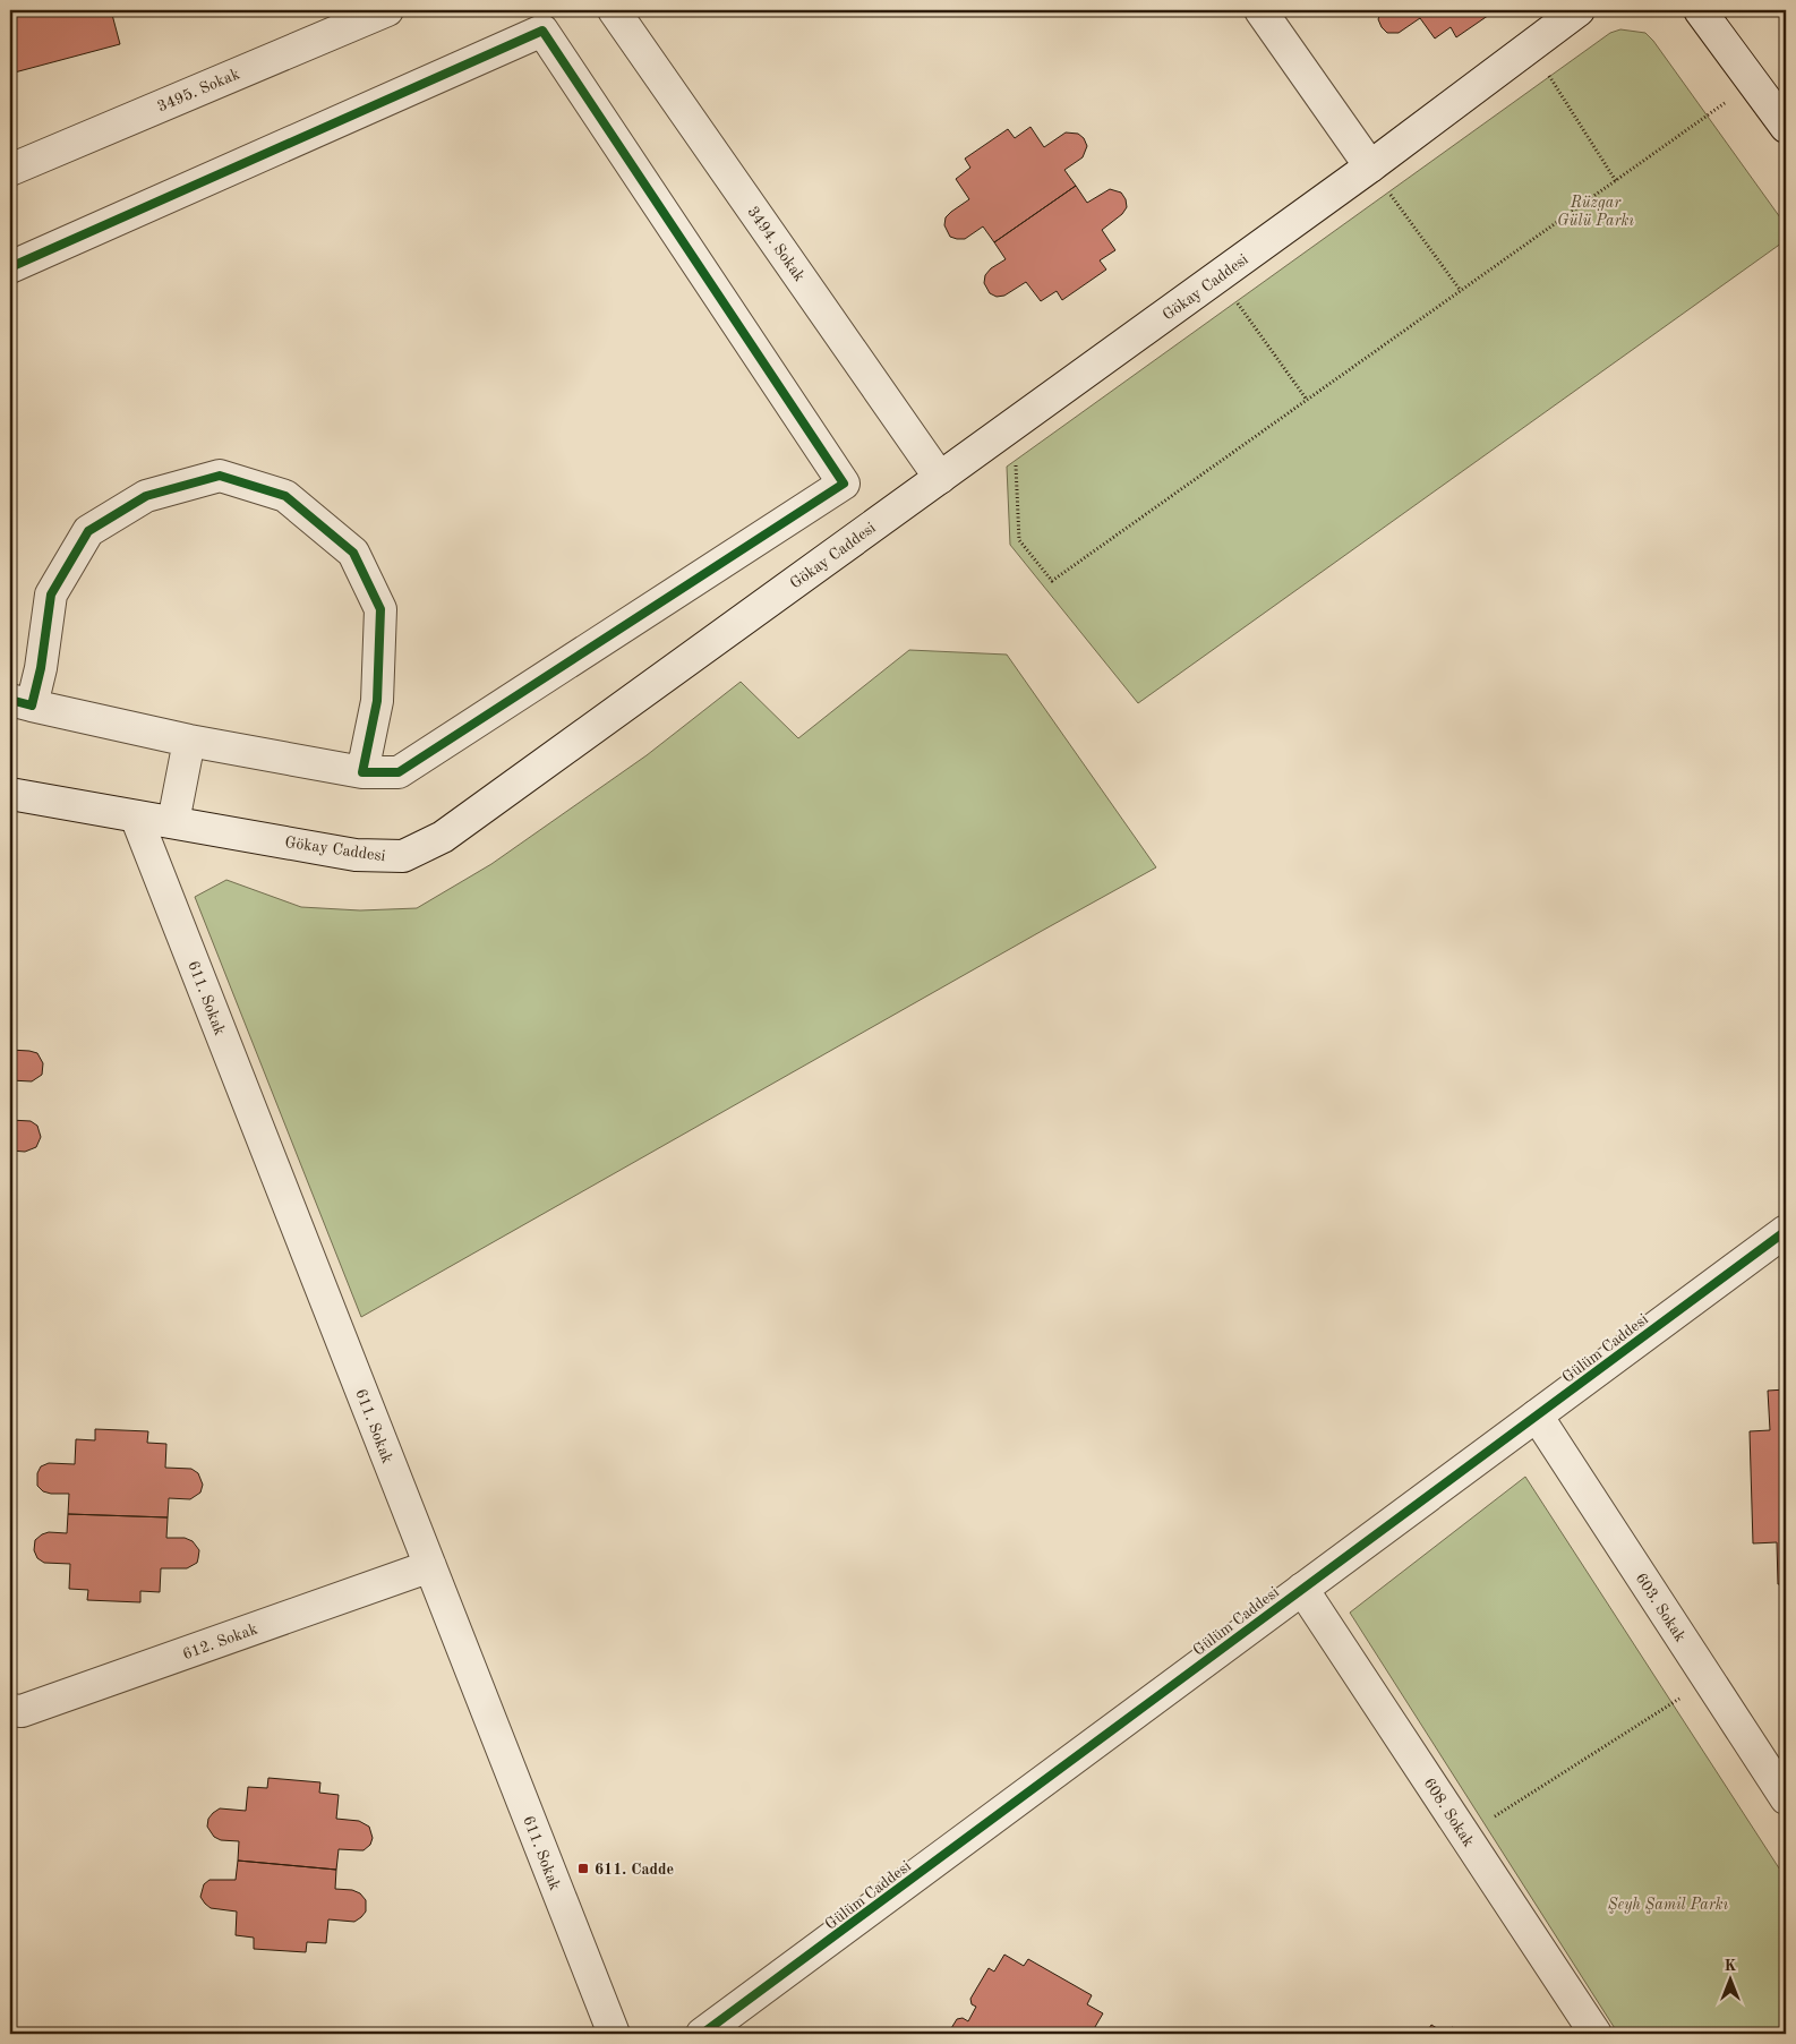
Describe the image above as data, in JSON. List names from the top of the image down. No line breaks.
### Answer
{"streets":{"street":["3495. Sokak","3494. Sokak","Gökay Caddesi","611. Sokak","Gülüm Caddesi","603. Sokak","612. Sokak","608. Sokak"]},"crossings":[["3494. Sokak","Gökay Caddesi"],["Gökay Caddesi","611. Sokak"],["611. Sokak","612. Sokak"],["Gülüm Caddesi","603. Sokak"],["Gülüm Caddesi","608. Sokak"]],"parks":["Rüzgar Gülü Parkı","Şeyh Şamil Parkı"],"places":{"transit":["611. Cadde"]},"north":"top"}
